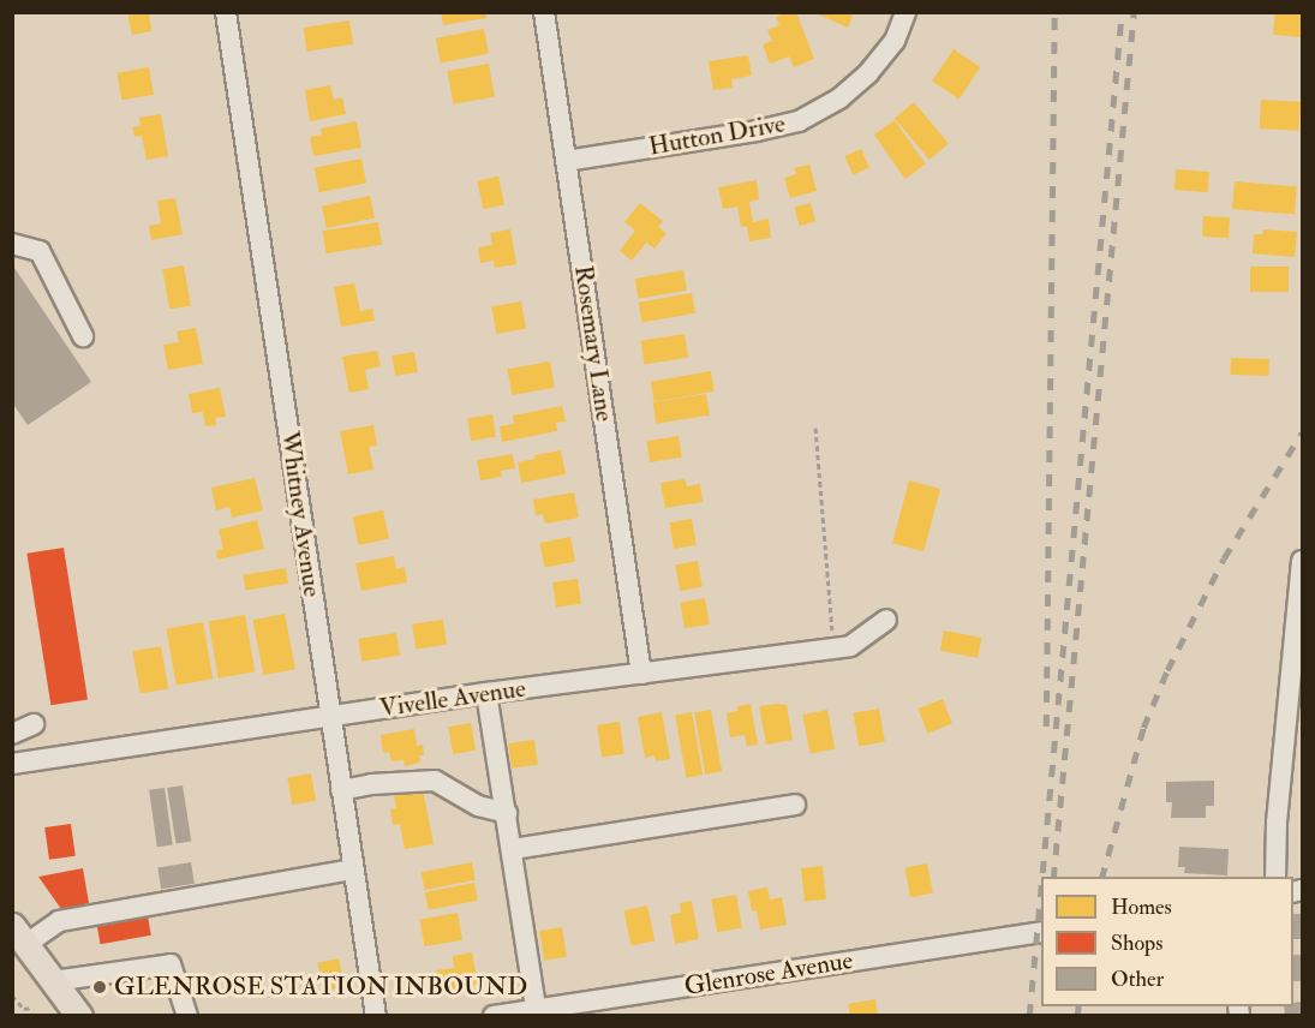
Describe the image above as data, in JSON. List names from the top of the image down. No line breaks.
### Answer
{"streets":{"street":["Hutton Drive","Rosemary Lane","Whitney Avenue","Vivelle Avenue","Glenrose Avenue"]},"crossings":[["Hutton Drive","Rosemary Lane"],["Rosemary Lane","Vivelle Avenue"],["Whitney Avenue","Vivelle Avenue"]],"places":["GLENROSE STATION INBOUND"],"legend":["Homes","Shops","Other"]}
